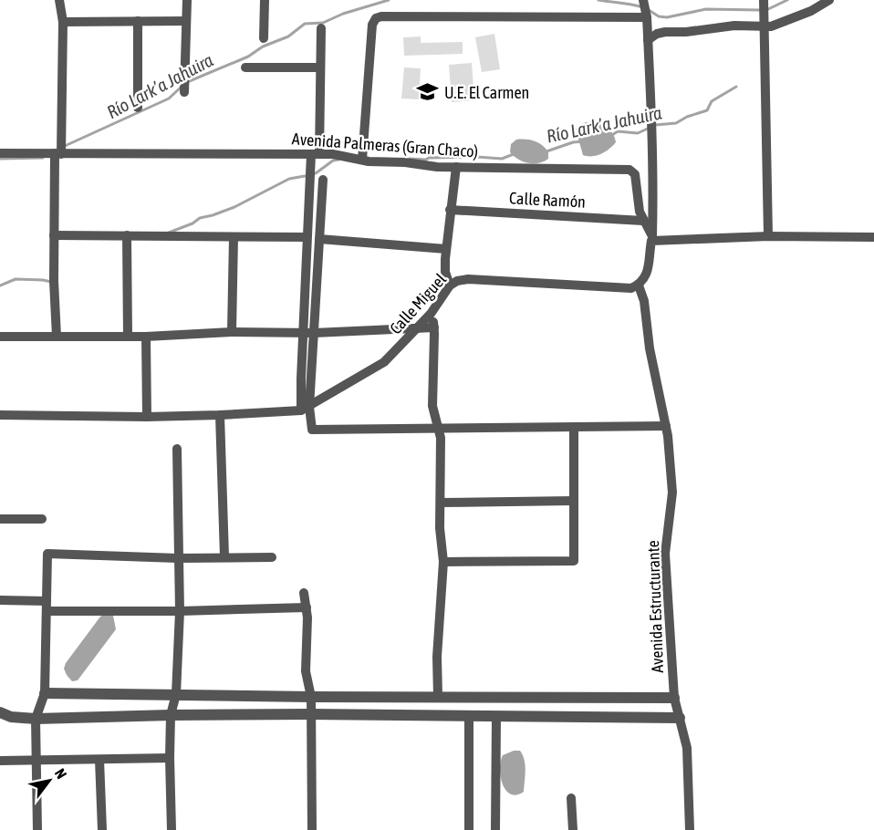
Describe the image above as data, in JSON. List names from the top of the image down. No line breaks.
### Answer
{"streets":{"street":["Avenida Palmeras (Gran Chaco)","Calle Ramón","Calle Miguel","Avenida Estructurante"]},"crossings":[["Avenida Palmeras (Gran Chaco)","Calle Ramón"],["Calle Miguel","Avenida Estructurante"]],"water":["Río Lark’a Jahuira"],"places":{"school or university":["U.E. El Carmen"]},"north":"top right"}
